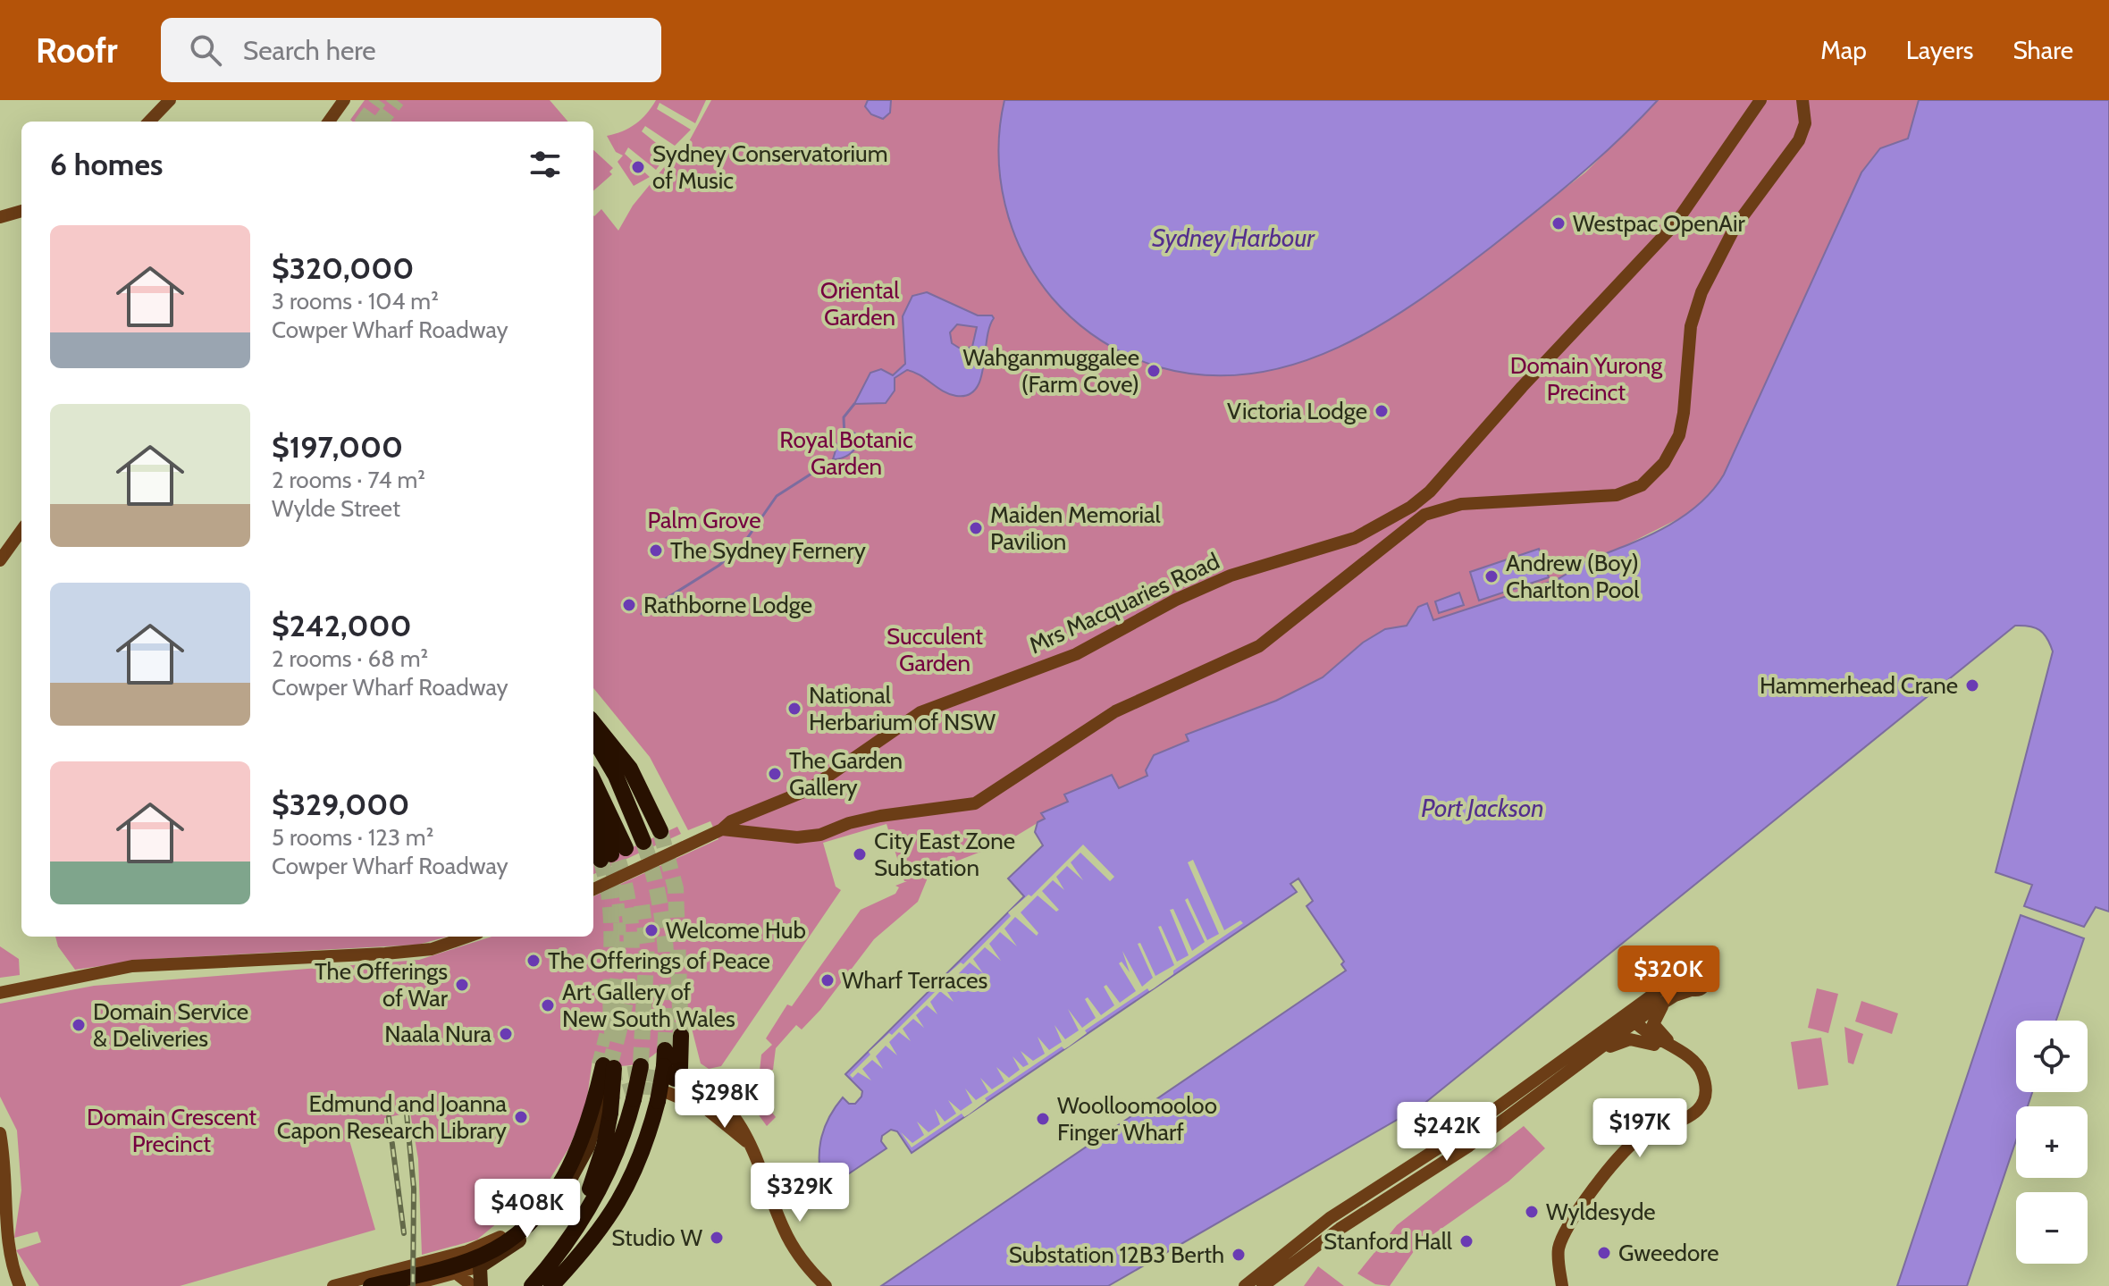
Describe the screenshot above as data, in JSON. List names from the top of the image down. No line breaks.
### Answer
{"streets":{"street":["Mrs Macquaries Road"]},"water":["Sydney Harbour","Port Jackson"],"parks":["Oriental Garden","Domain Yurong Precinct","Royal Botanic Garden","Palm Grove","Succulent Garden","Domain Crescent Precinct"],"places":["Sydney Conservatorium of Music","Westpac OpenAir","Wahganmuggalee (Farm Cove)","Victoria Lodge","Maiden Memorial Pavilion","The Sydney Fernery","Andrew (Boy) Charlton Pool","Rathborne Lodge","Hammerhead Crane","National Herbarium of NSW","The Garden Gallery","City East Zone Substation","Welcome Hub","The Offerings of Peace","Wharf Terraces","The Offerings of War","Art Gallery of New South Wales","Domain Service & Deliveries","Naala Nura","Edmund and Joanna Capon Research Library","Woolloomooloo Finger Wharf","Wyldesyde","Studio W","Stanford Hall","Gweedore","Substation 12B3 Berth"],"page":{"header":"Roofr","search":"Search here","nav":["Map","Layers","Share"],"heading":"6 homes","list":[{"name":"$320,000","note":"3 rooms · 104 m² · Cowper Wharf Roadway"},{"name":"$197,000","note":"2 rooms · 74 m² · Wylde Street"},{"name":"$242,000","note":"2 rooms · 68 m² · Cowper Wharf Roadway"},{"name":"$329,000","note":"5 rooms · 123 m² · Cowper Wharf Roadway"}],"price":["$320K","$298K","$197K","$242K","$329K","$408K"],"map_buttons":["+","−"]}}
